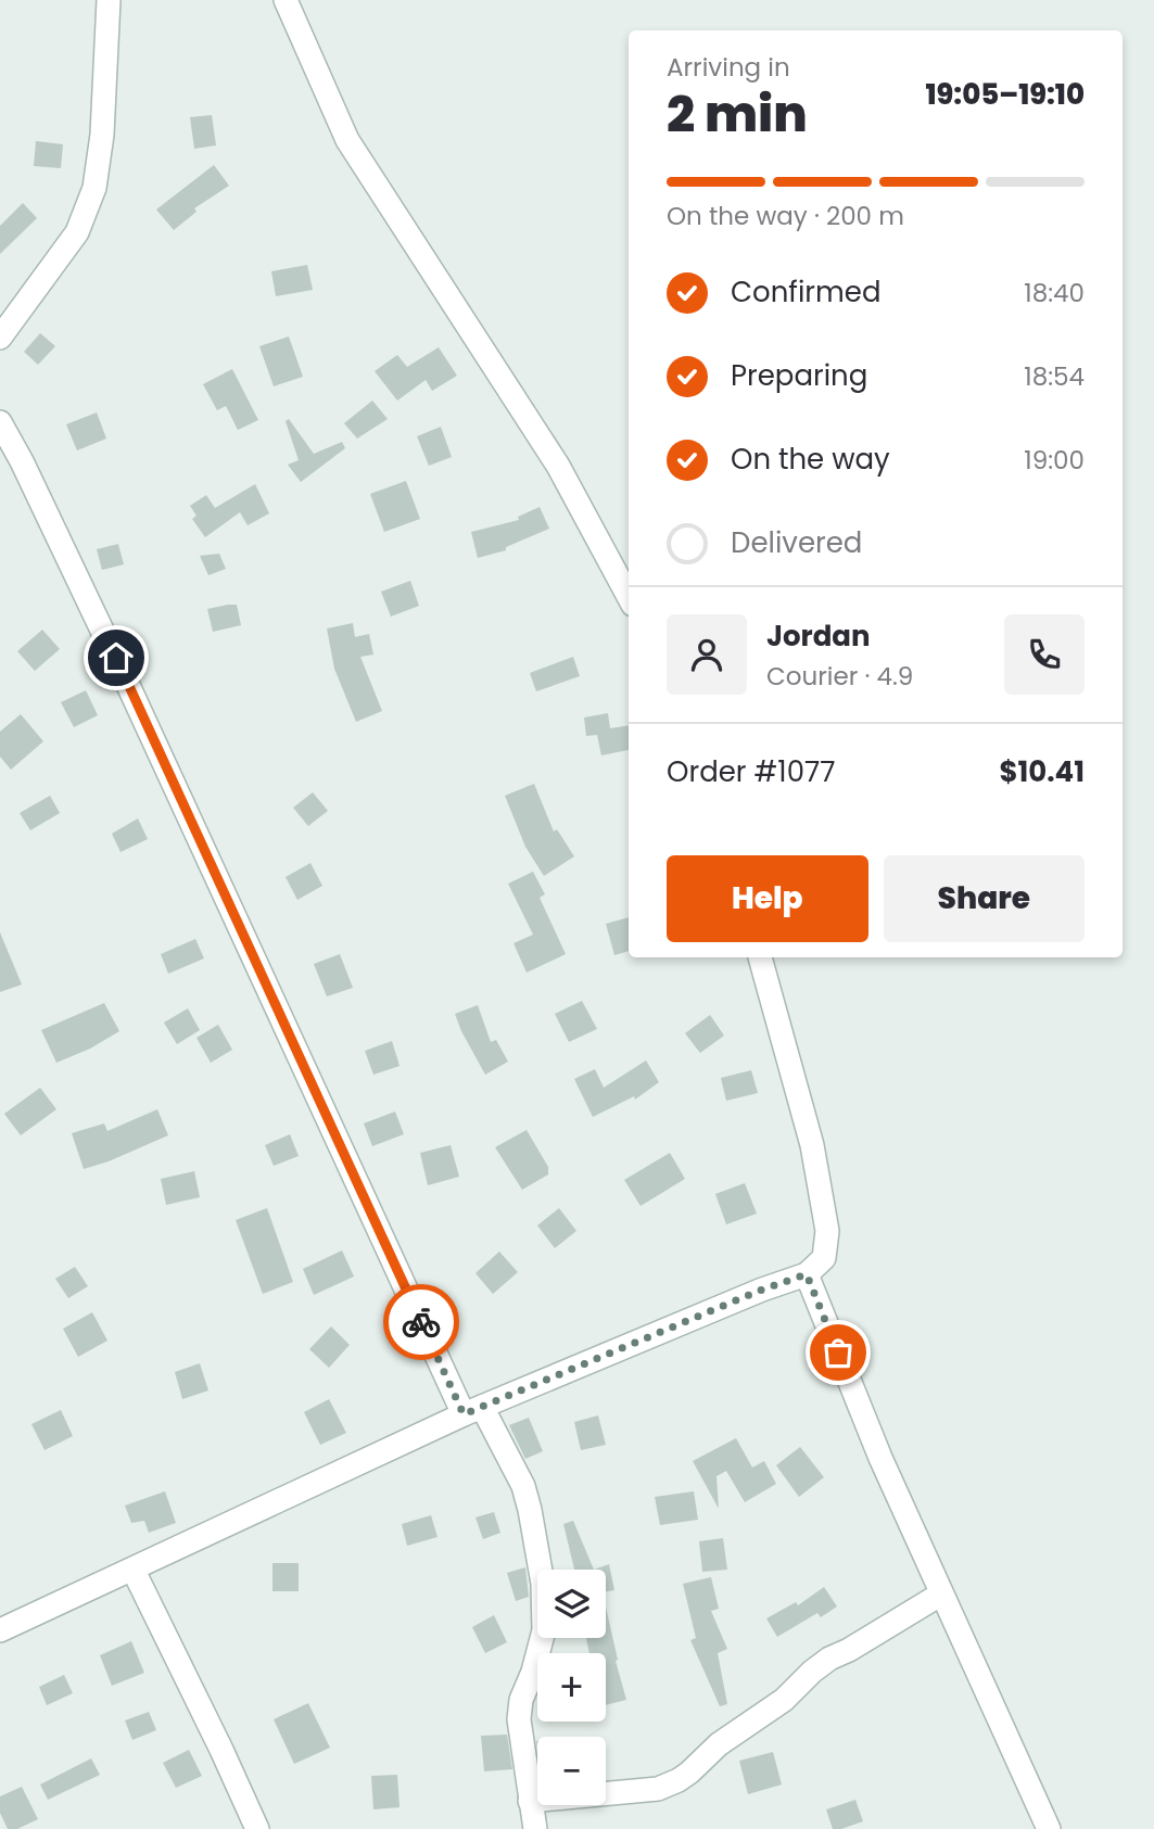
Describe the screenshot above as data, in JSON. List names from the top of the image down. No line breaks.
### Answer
{"page":{"heading":["2 min","Arriving in","19:05–19:10"],"panel":["Jordan","Courier · 4.9","Order #1077","$10.41"],"bar":"On the way · 200 m","list":[["Confirmed","18:40"],["Preparing","18:54"],["On the way","19:00"],"Delivered"],"buttons":["Help","Share"],"map_buttons":["+","−"]}}
